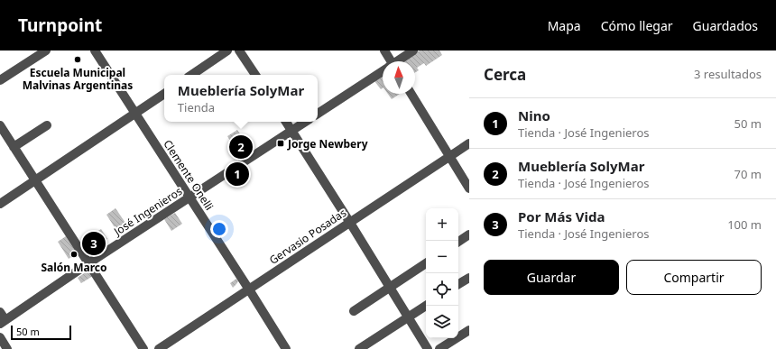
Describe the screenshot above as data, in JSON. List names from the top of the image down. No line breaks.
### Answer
{"streets":{"street":["Clemente Onelli","José Ingenieros","Gervasio Posadas"]},"crossings":[["Clemente Onelli","José Ingenieros"],["Clemente Onelli","Gervasio Posadas"]],"places":{"other":["Escuela Municipal Malvinas Argentinas","Salón Marco"],"transit":["Jorge Newbery"]},"scale_bar":"50 m","north":"top","page":{"header":"Turnpoint","nav":["Mapa","Cómo llegar","Guardados"],"heading":["Cerca","3 resultados"],"popup":["Mueblería SolyMar","Tienda"],"list":[{"mark":"1","name":"Nino","note":"Tienda · José Ingenieros","value":"50 m"},{"mark":"2","name":"Mueblería SolyMar","note":"Tienda · José Ingenieros","value":"70 m"},{"mark":"3","name":"Por Más Vida","note":"Tienda · José Ingenieros","value":"100 m"}],"pins":["2","1","3"],"map_buttons":["+","−"],"buttons":["Guardar","Compartir"],"scale":"50 m"}}
